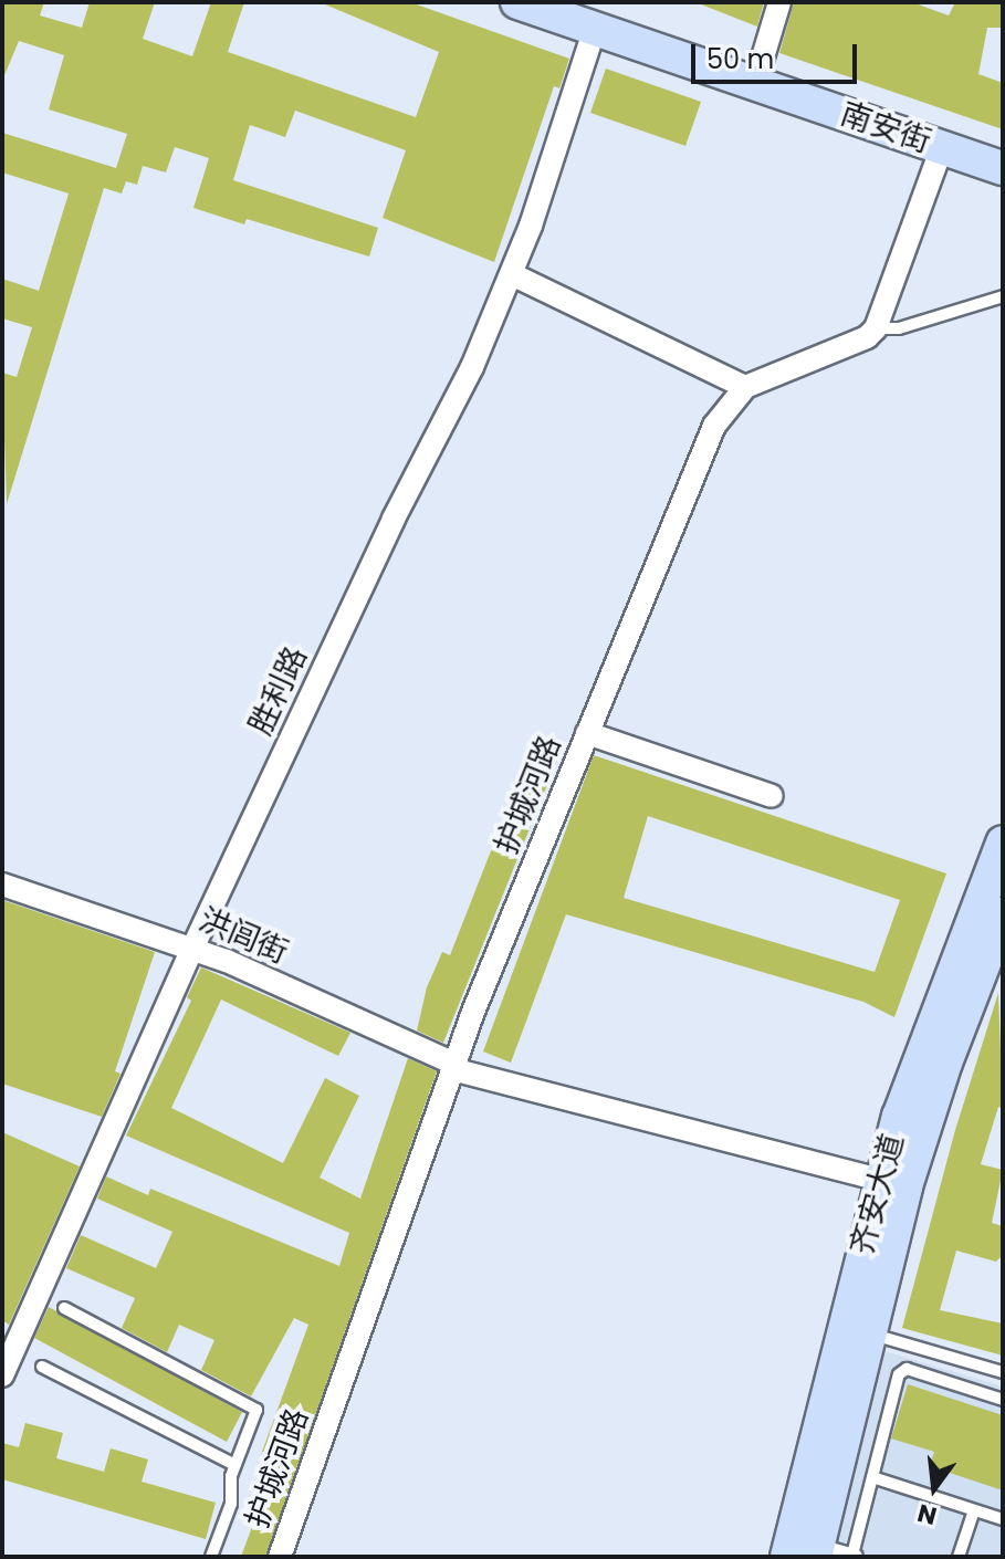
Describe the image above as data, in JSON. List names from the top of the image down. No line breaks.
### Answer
{"streets":{"main road":["南安街","齐安大道"],"street":["胜利路","护城河路","洪闾街"]},"crossings":[["南安街","胜利路"],["胜利路","洪闾街"],["护城河路","洪闾街"],["洪闾街","齐安大道"]],"scale_bar":"50 m","north":"bottom"}
